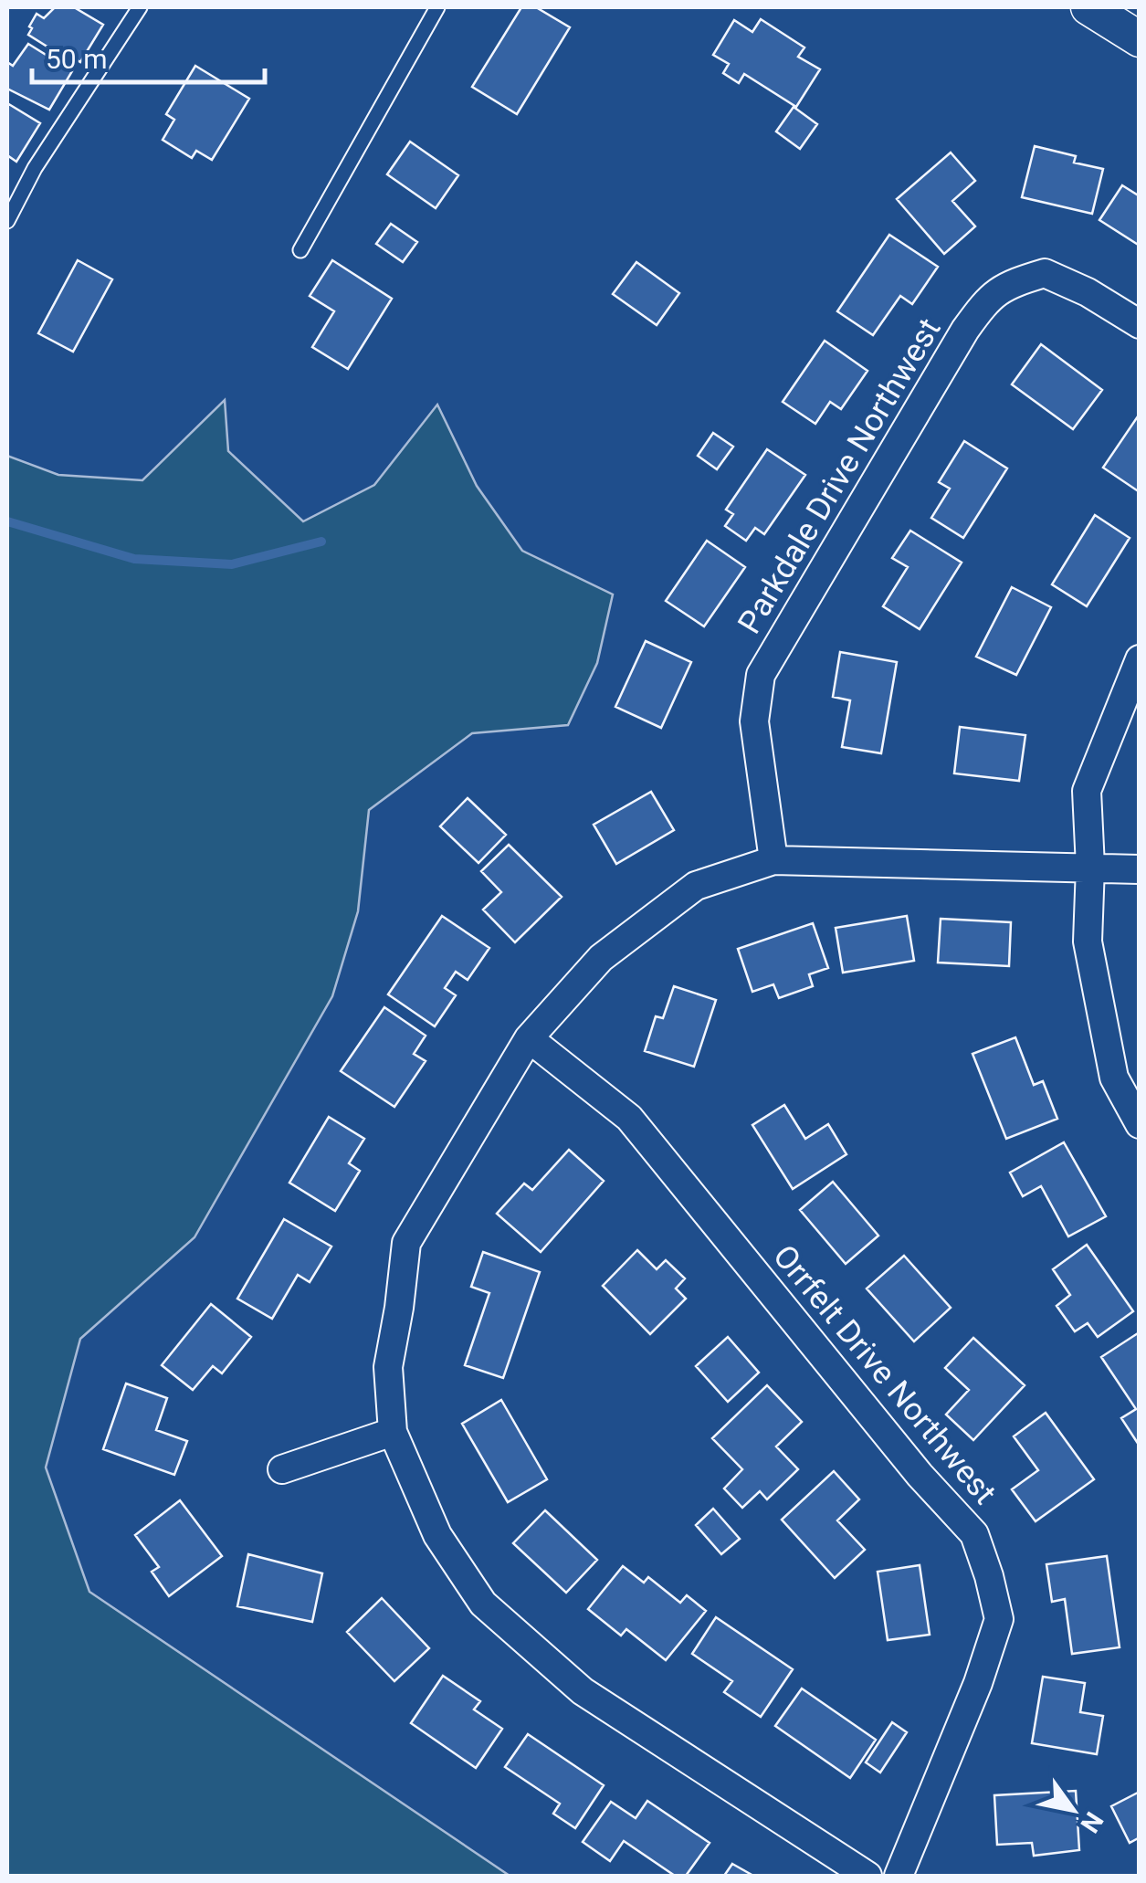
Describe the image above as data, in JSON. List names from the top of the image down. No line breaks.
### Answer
{"streets":{"street":["Parkdale Drive Northwest","Orrfelt Drive Northwest"]},"scale_bar":"50 m","north":"bottom right"}
